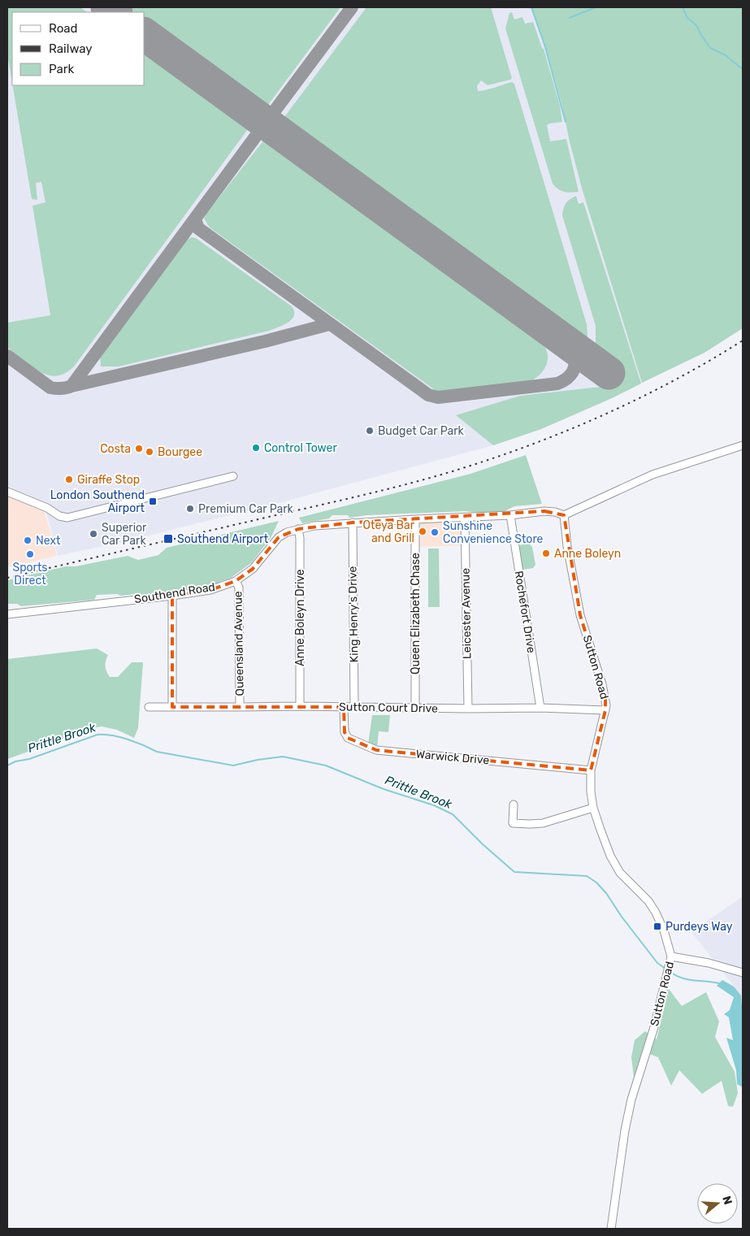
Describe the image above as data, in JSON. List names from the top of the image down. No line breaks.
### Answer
{"streets":{"street":["Southend Road","Rochefort Drive","Queen Elizabeth Chase","Leicester Avenue","King Henry's Drive","Anne Boleyn Drive","Queensland Avenue","Sutton Road","Sutton Court Drive","Warwick Drive"]},"crossings":[["Southend Road","Rochefort Drive"],["Southend Road","Queen Elizabeth Chase"],["Southend Road","Leicester Avenue"],["Southend Road","King Henry's Drive"],["Southend Road","Anne Boleyn Drive"],["Southend Road","Queensland Avenue"],["Southend Road","Sutton Road"],["Rochefort Drive","Sutton Court Drive"],["Queen Elizabeth Chase","Sutton Court Drive"],["Leicester Avenue","Sutton Court Drive"],["King Henry's Drive","Sutton Court Drive"],["Anne Boleyn Drive","Sutton Court Drive"],["Queensland Avenue","Sutton Court Drive"],["Sutton Road","Sutton Court Drive"],["Sutton Road","Warwick Drive"],["Sutton Court Drive","Warwick Drive"]],"water":["Prittle Brook"],"places":{"other":["Budget Car Park","Control Tower","Costa","Bourgee","Giraffe Stop","Premium Car Park","Oteya Bar and Grill","Sunshine Convenience Store","Superior Car Park","Next","Anne Boleyn","Sports Direct"],"transit":["London Southend Airport","Southend Airport","Purdeys Way"]},"legend":["Road","Railway","Park"],"north":"right"}
